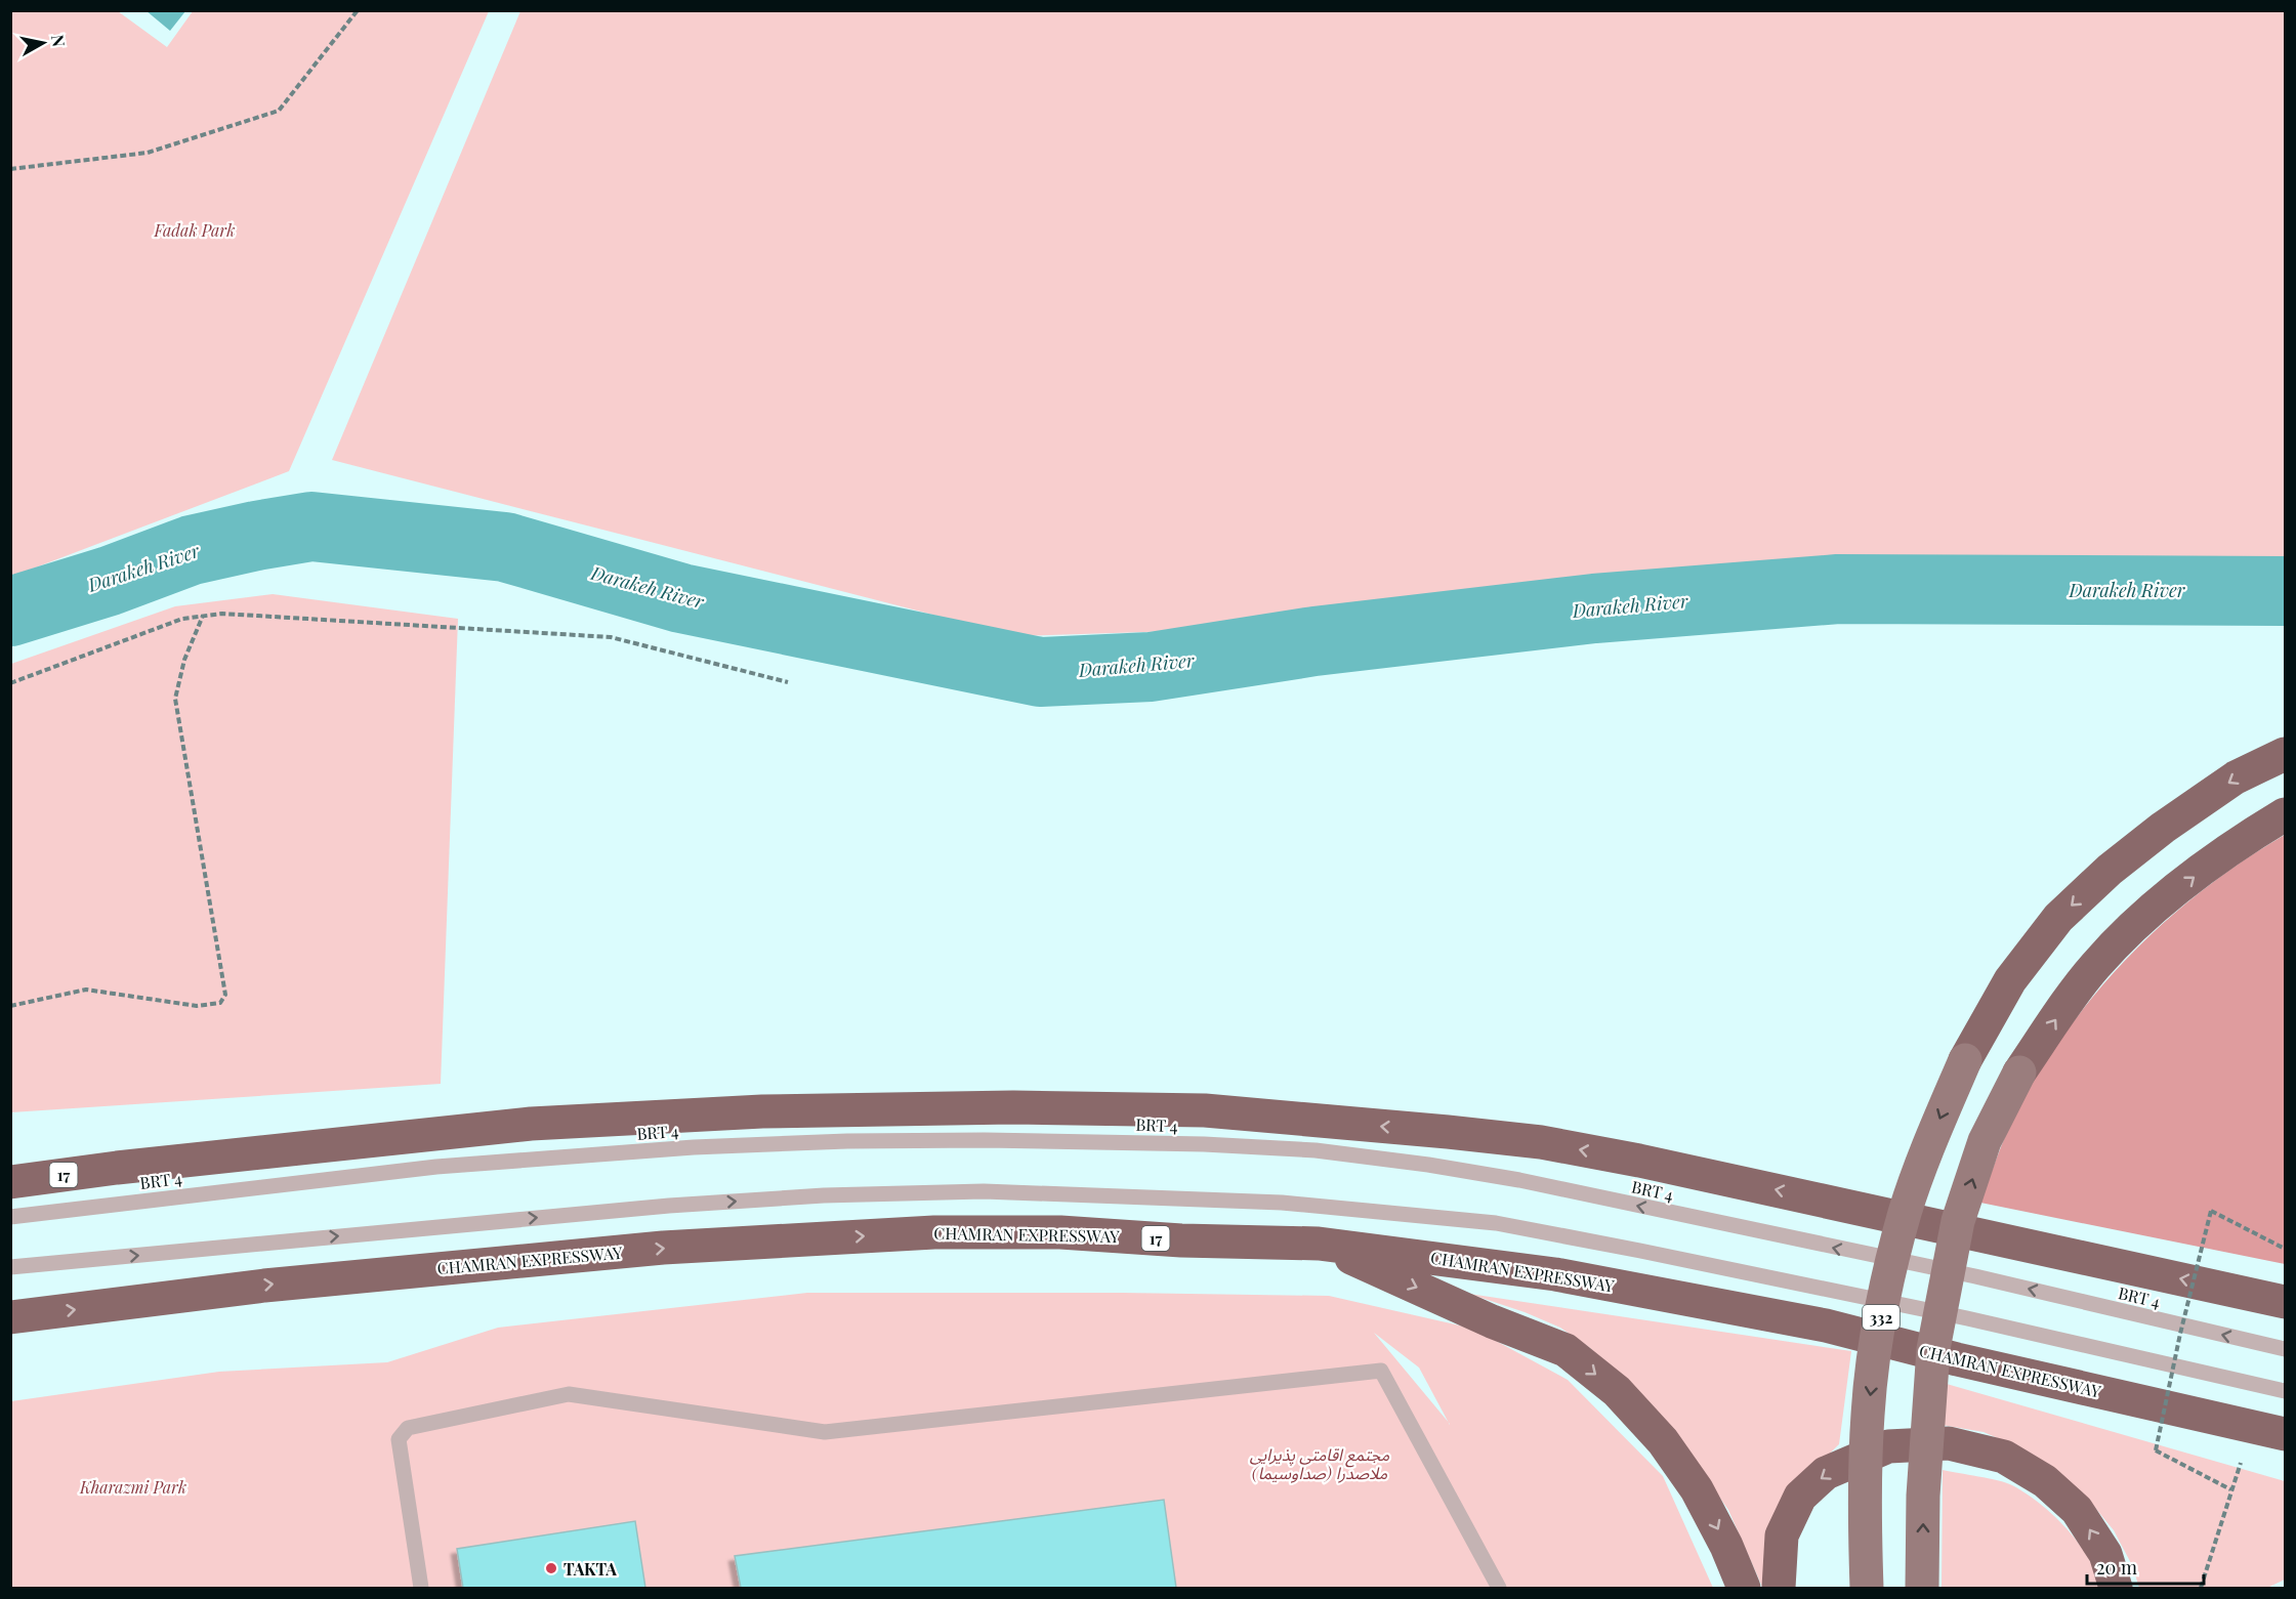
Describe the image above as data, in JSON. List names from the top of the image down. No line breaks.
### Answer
{"streets":{"highway":["17","CHAMRAN EXPRESSWAY"],"main road":["332"],"lane":["BRT 4"]},"water":["Darakeh River"],"parks":["Fadak Park","مجتمع اقامتی پذیرایی ملاصدرا (صداوسیما)","Kharazmi Park"],"places":["TAKTA"],"scale_bar":"20 m","north":"right"}
